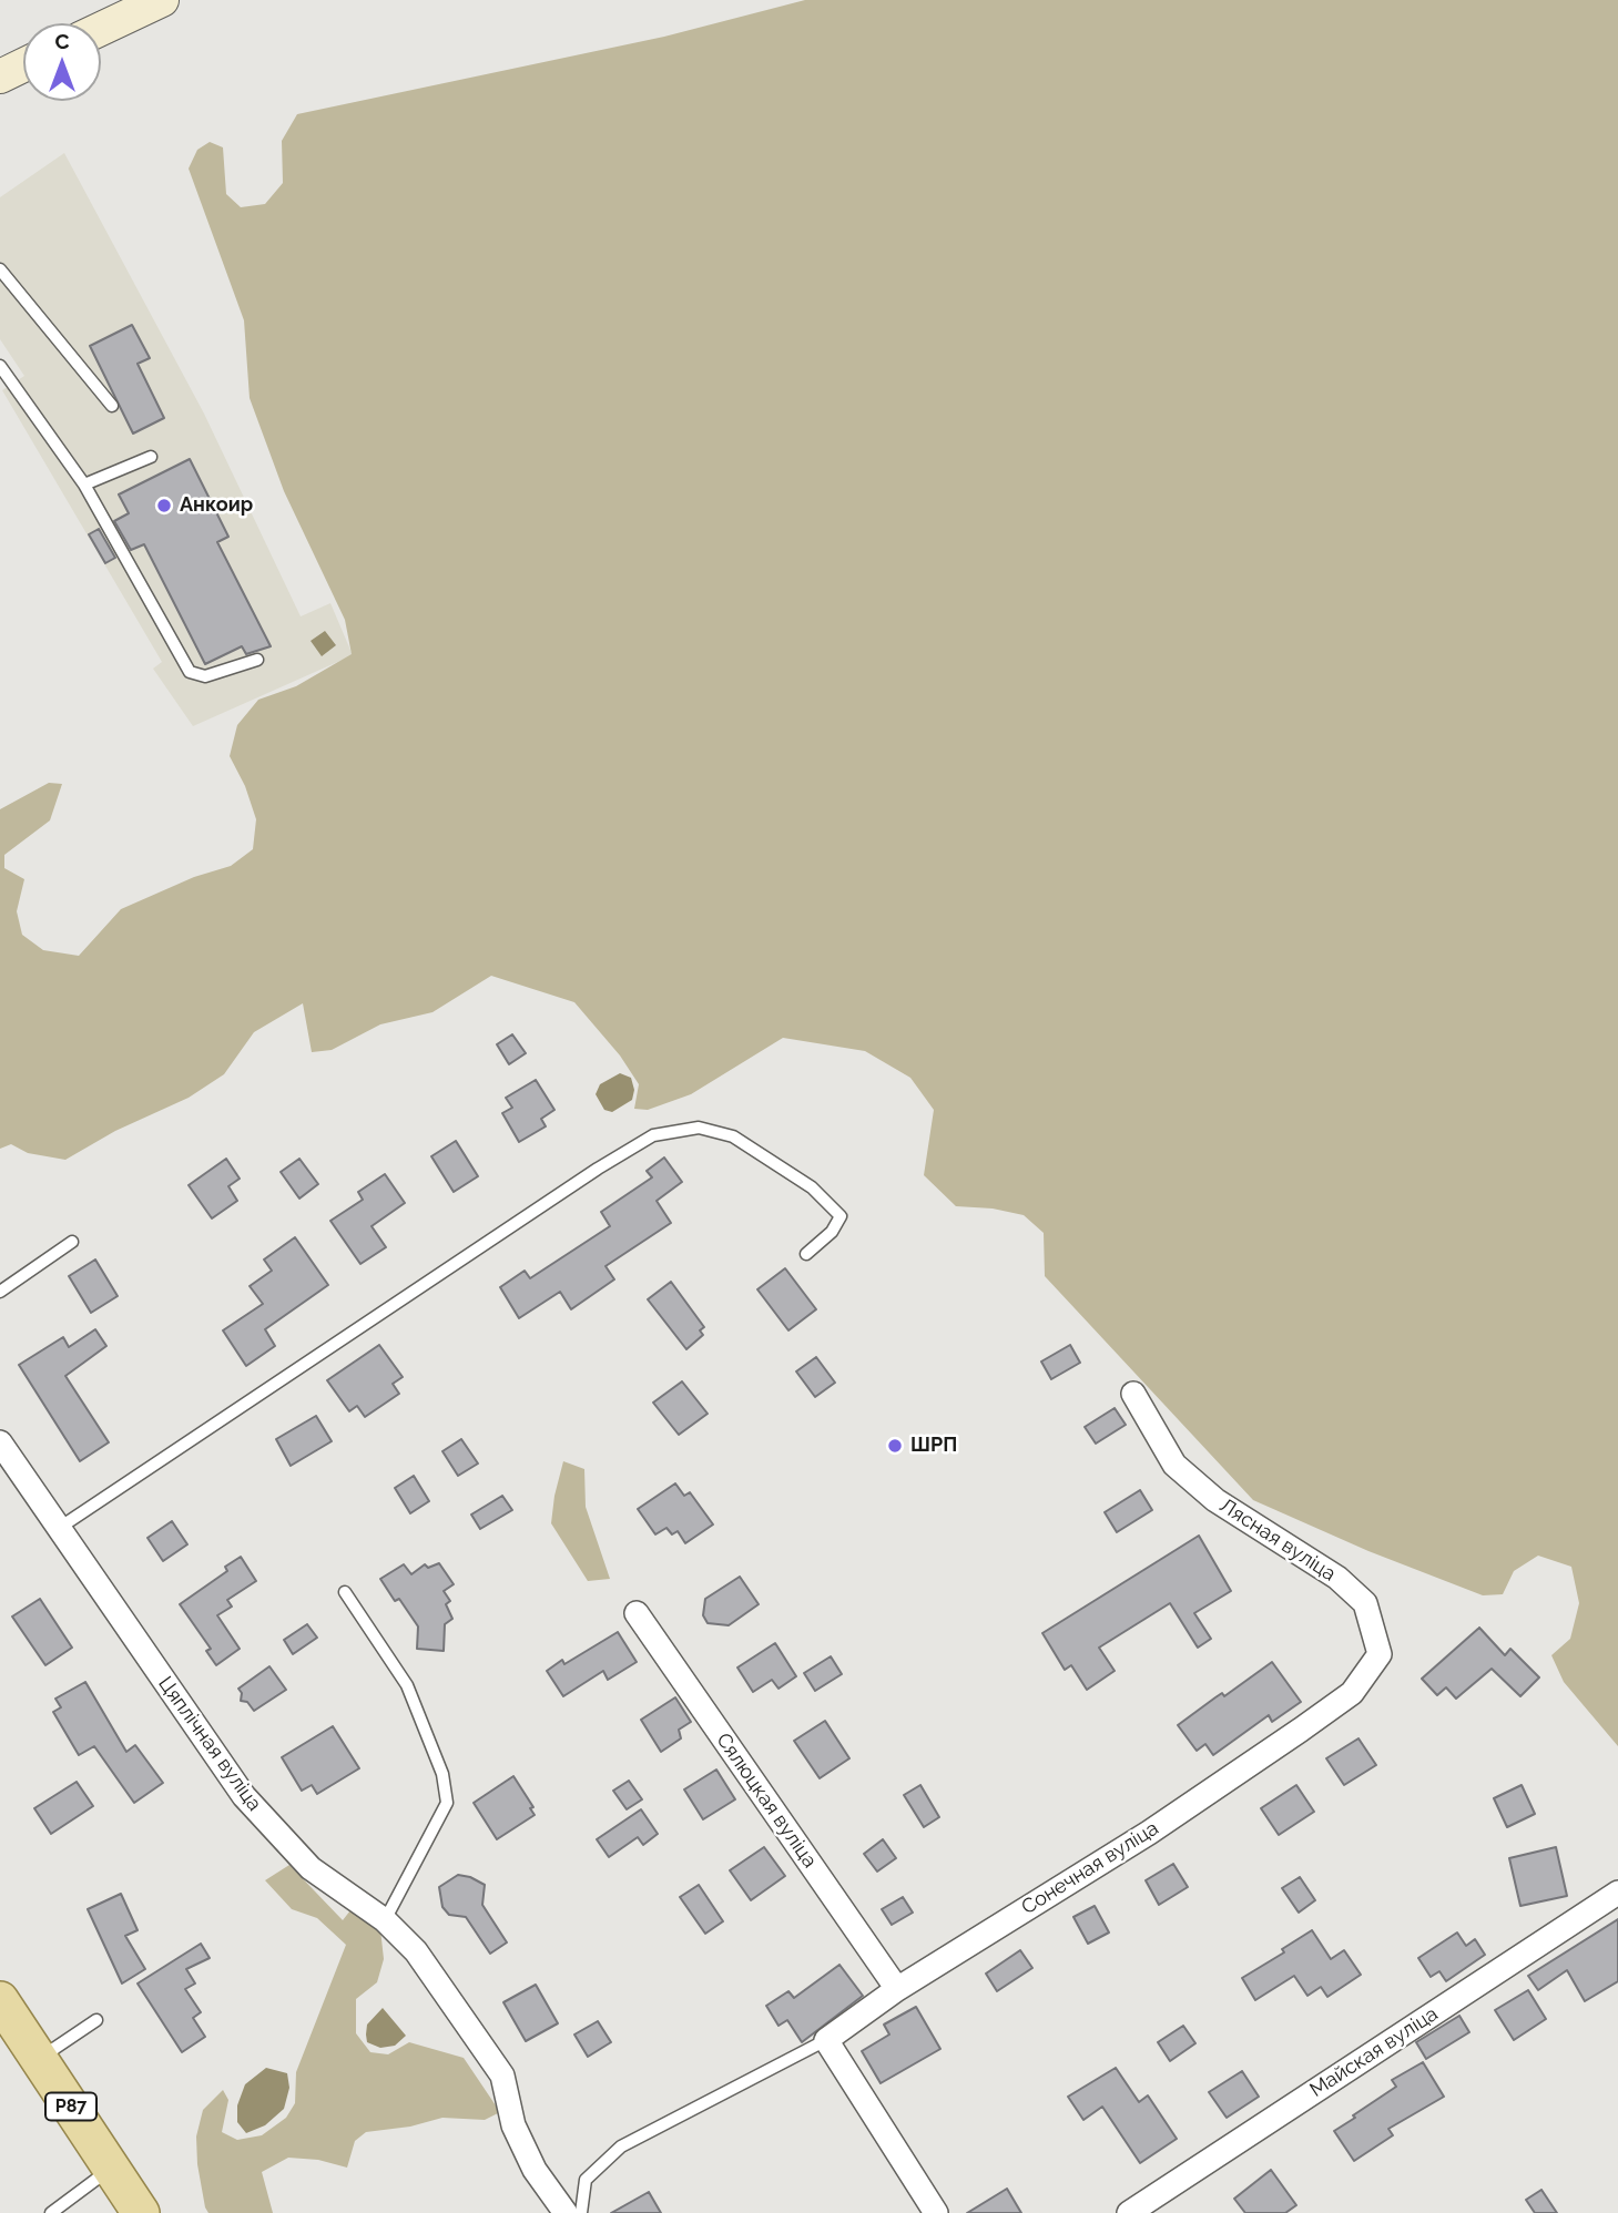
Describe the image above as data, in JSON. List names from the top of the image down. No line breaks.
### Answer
{"streets":{"main road":["Р87"],"street":["Лясная вуліца","Цяплічная вуліца","Сялюцкая вуліца","Сонечная вуліца","Майская вуліца"]},"crossings":[["Лясная вуліца","Сонечная вуліца"],["Сялюцкая вуліца","Сонечная вуліца"]],"places":["Анкоир","ШРП"],"north":"top"}
